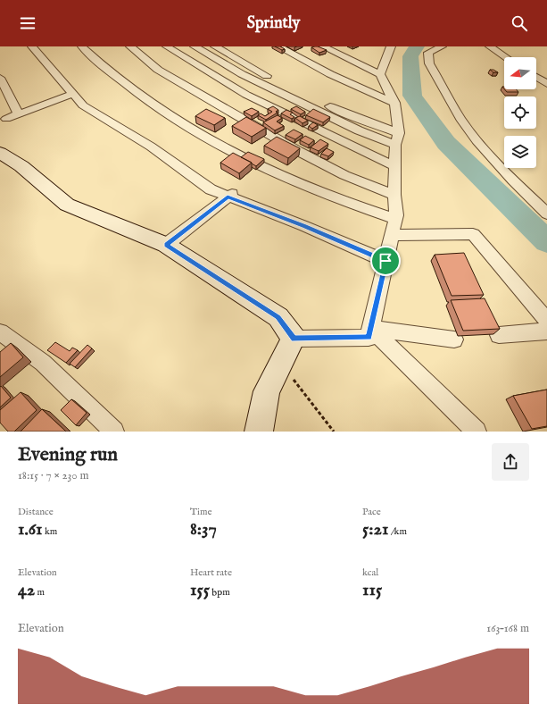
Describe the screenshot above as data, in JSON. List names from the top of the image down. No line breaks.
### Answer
{"north":"left","page":{"header":"Sprintly","heading":["Evening run","18:15 · 7 × 230 m"],"stats":[["Distance","1.61 km"],["Time","8:37"],["Pace","5:21 /km"],["Elevation","42 m"],["Heart rate","155 bpm"],["kcal","115"]],"chart":["Elevation","163–168 m"]}}
